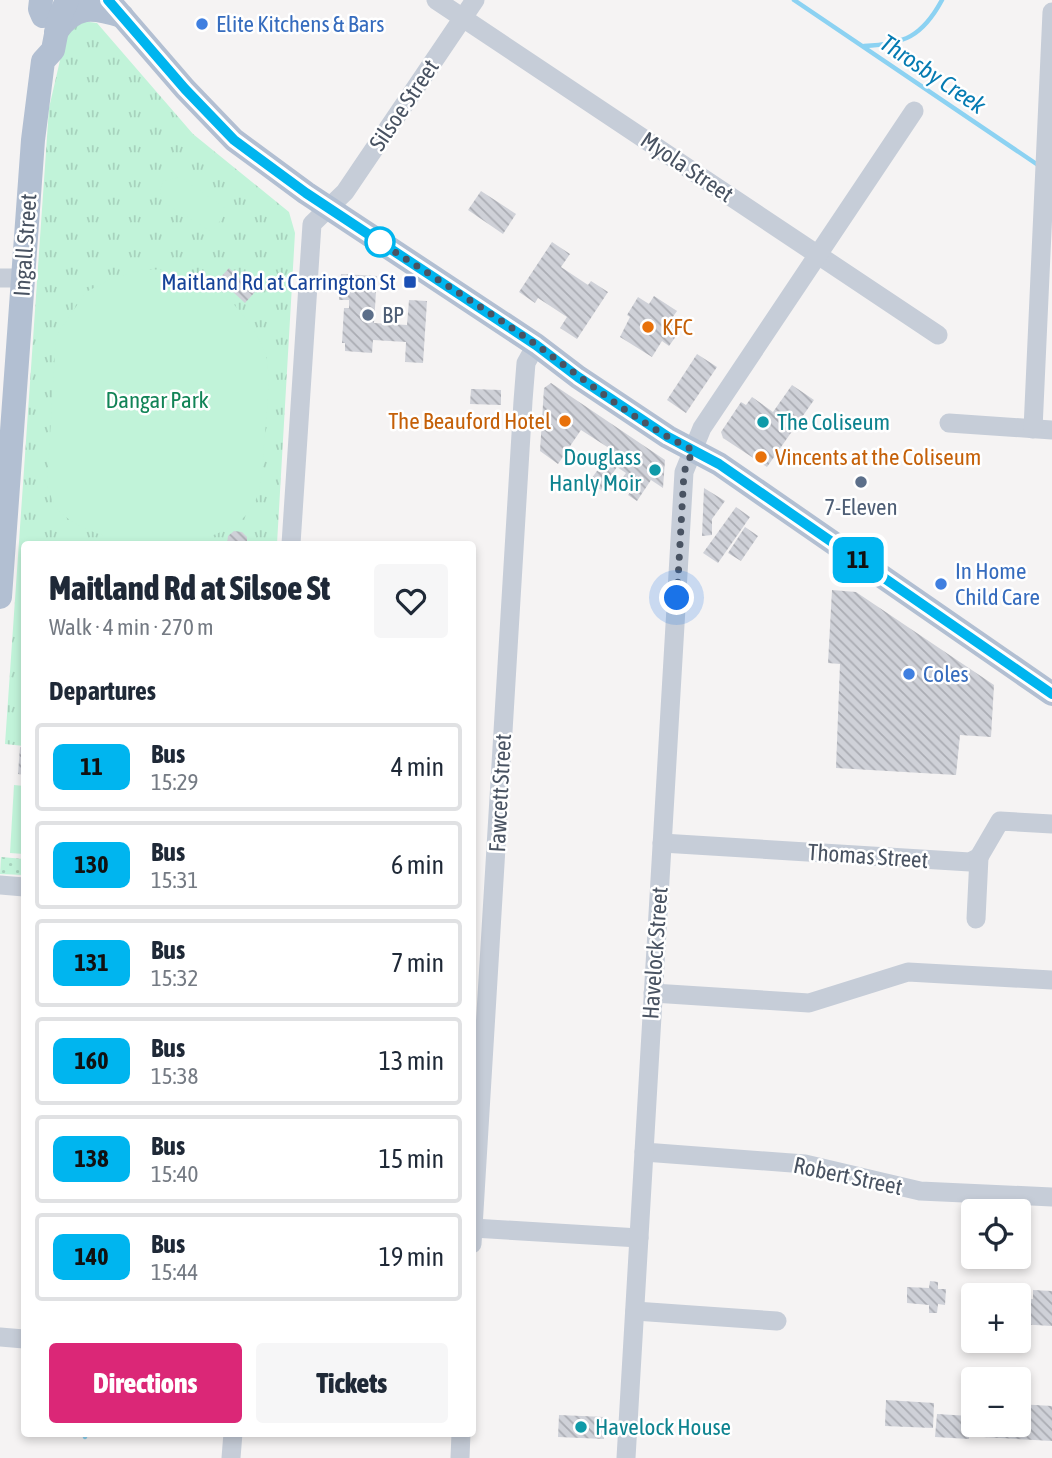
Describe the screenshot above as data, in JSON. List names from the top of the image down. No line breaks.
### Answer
{"streets":{"main road":["Ingall Street"],"street":["Silsoe Street","Myola Street","Fawcett Street","Thomas Street","Havelock Street","Robert Street"]},"crossings":[["Silsoe Street","Myola Street"],["Myola Street","Havelock Street"],["Thomas Street","Havelock Street"],["Havelock Street","Robert Street"]],"water":["Throsby Creek"],"parks":["Dangar Park"],"places":{"other":["Elite Kitchens & Bars","BP","KFC","The Beauford Hotel","The Coliseum","Vincents at the Coliseum","Douglass Hanly Moir","7-Eleven","In Home Child Care","Coles","Havelock House"],"transit":["Maitland Rd at Carrington St"]},"lines":["bus line 11"],"page":{"on_map":"11","heading":[["Maitland Rd at Silsoe St","Walk · 4 min · 270 m"],"Departures"],"list":[{"mark":"11","name":"Bus","note":"15:29","value":"4 min"},{"mark":"130","name":"Bus","note":"15:31","value":"6 min"},{"mark":"131","name":"Bus","note":"15:32","value":"7 min"},{"mark":"160","name":"Bus","note":"15:38","value":"13 min"},{"mark":"138","name":"Bus","note":"15:40","value":"15 min"},{"mark":"140","name":"Bus","note":"15:44","value":"19 min"}],"map_buttons":["+","−"],"buttons":["Directions","Tickets"]}}
